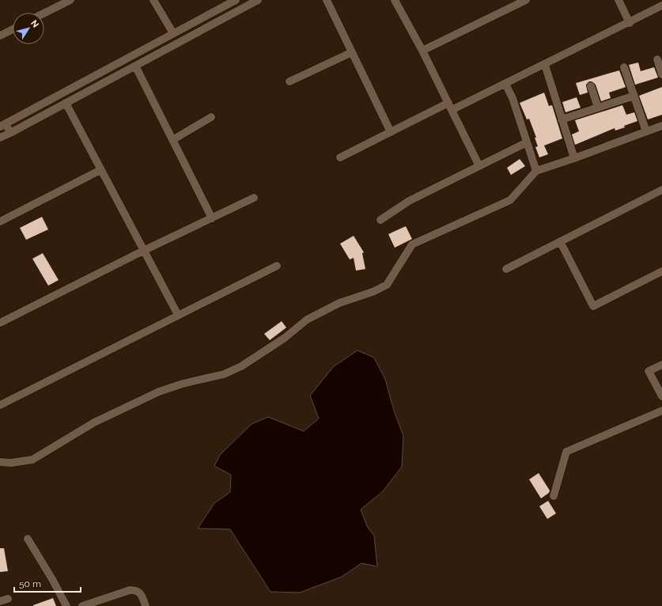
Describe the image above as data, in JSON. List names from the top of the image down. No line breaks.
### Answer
{"scale_bar":"50 m","north":"top right"}
